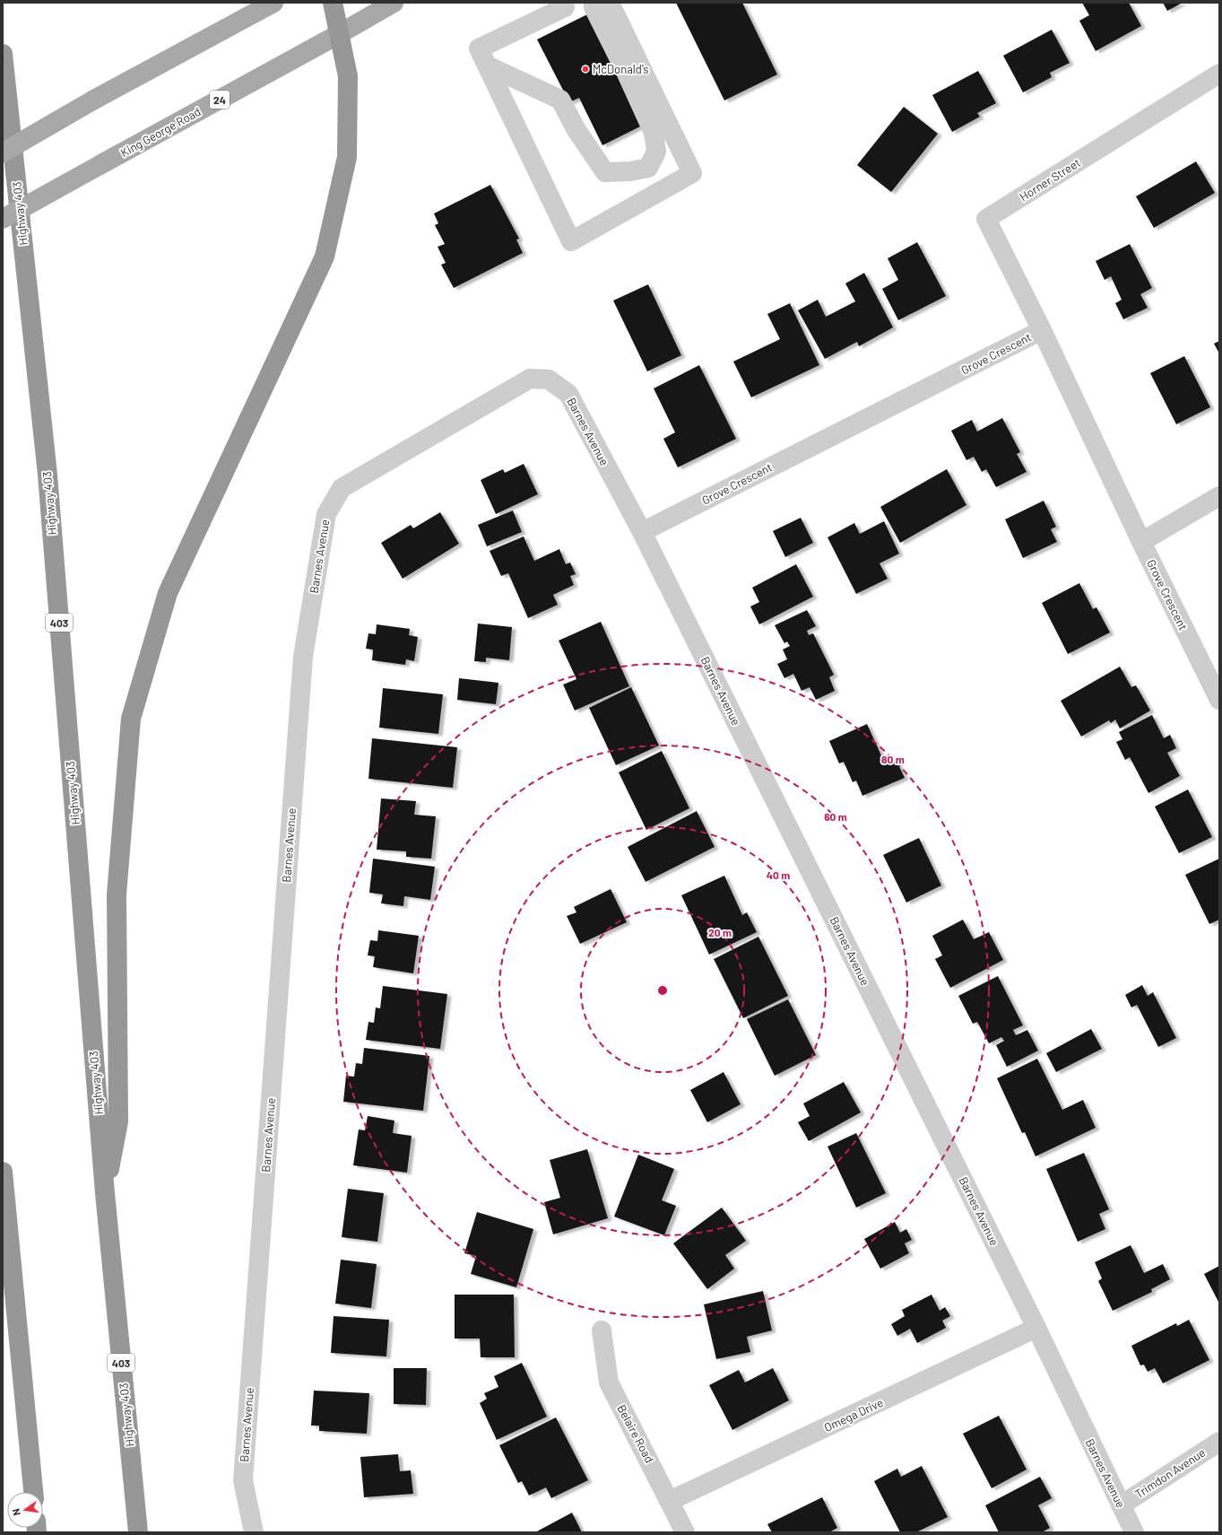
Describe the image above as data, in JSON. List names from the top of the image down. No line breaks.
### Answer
{"streets":{"highway":["Highway 403","403"],"main road":["24","King George Road"],"street":["Horner Street","Grove Crescent","Barnes Avenue","Omega Drive","Belaire Road","Trimdon Avenue"]},"crossings":[["Horner Street","Grove Crescent"],["Grove Crescent","Barnes Avenue"],["Barnes Avenue","Omega Drive"],["Barnes Avenue","Trimdon Avenue"],["Omega Drive","Belaire Road"]],"places":["McDonald's"],"north":"left","rings":["80 m","60 m","40 m","20 m"]}
